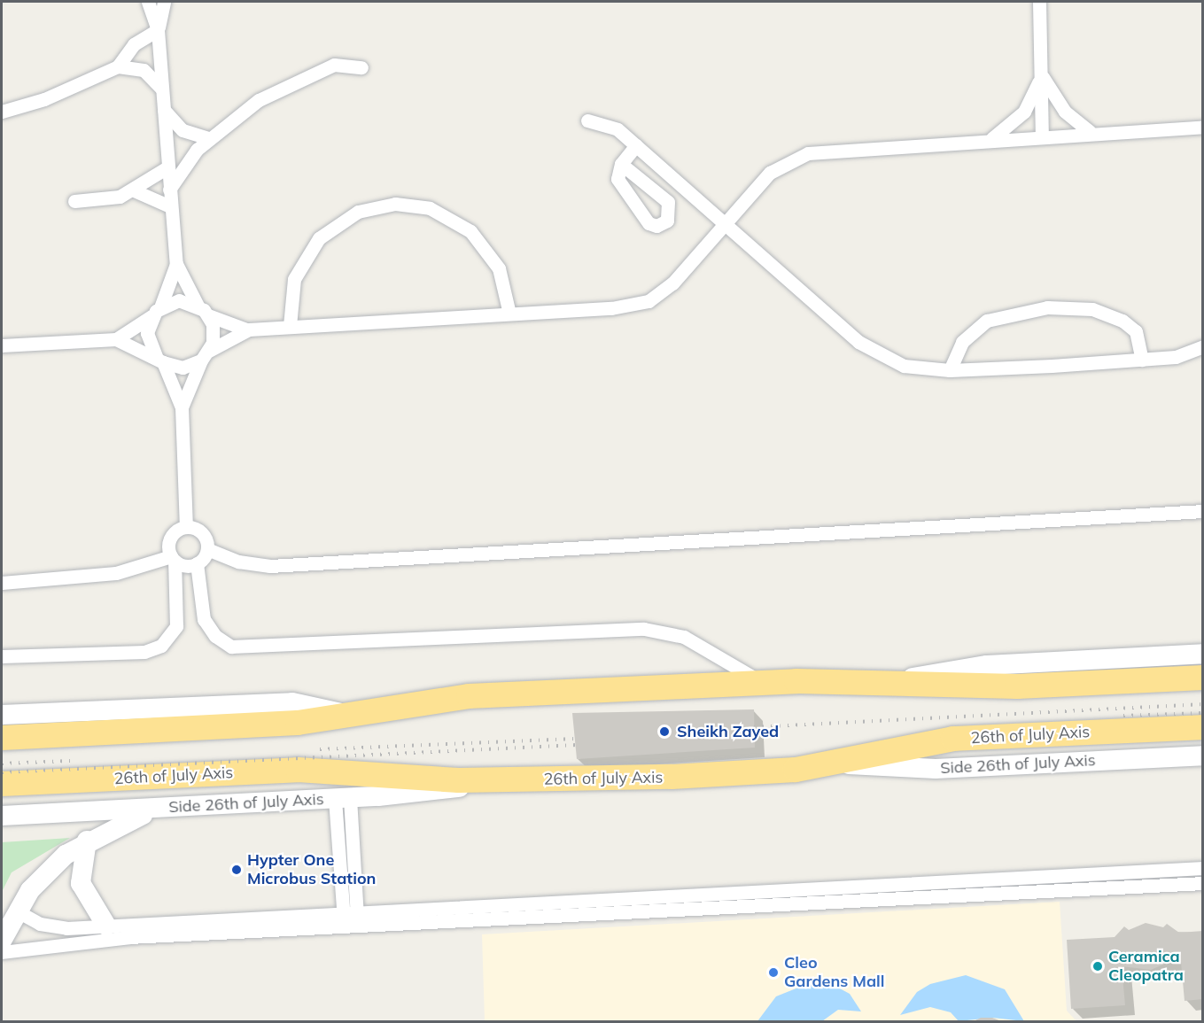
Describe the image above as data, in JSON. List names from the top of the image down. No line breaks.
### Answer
{"streets":{"highway":["26th of July Axis"],"main road":["Side 26th of July Axis"]},"crossings":[["26th of July Axis","Side 26th of July Axis"]],"places":["Sheikh Zayed","Hypter One Microbus Station","Ceramica Cleopatra","Cleo Gardens Mall"]}
